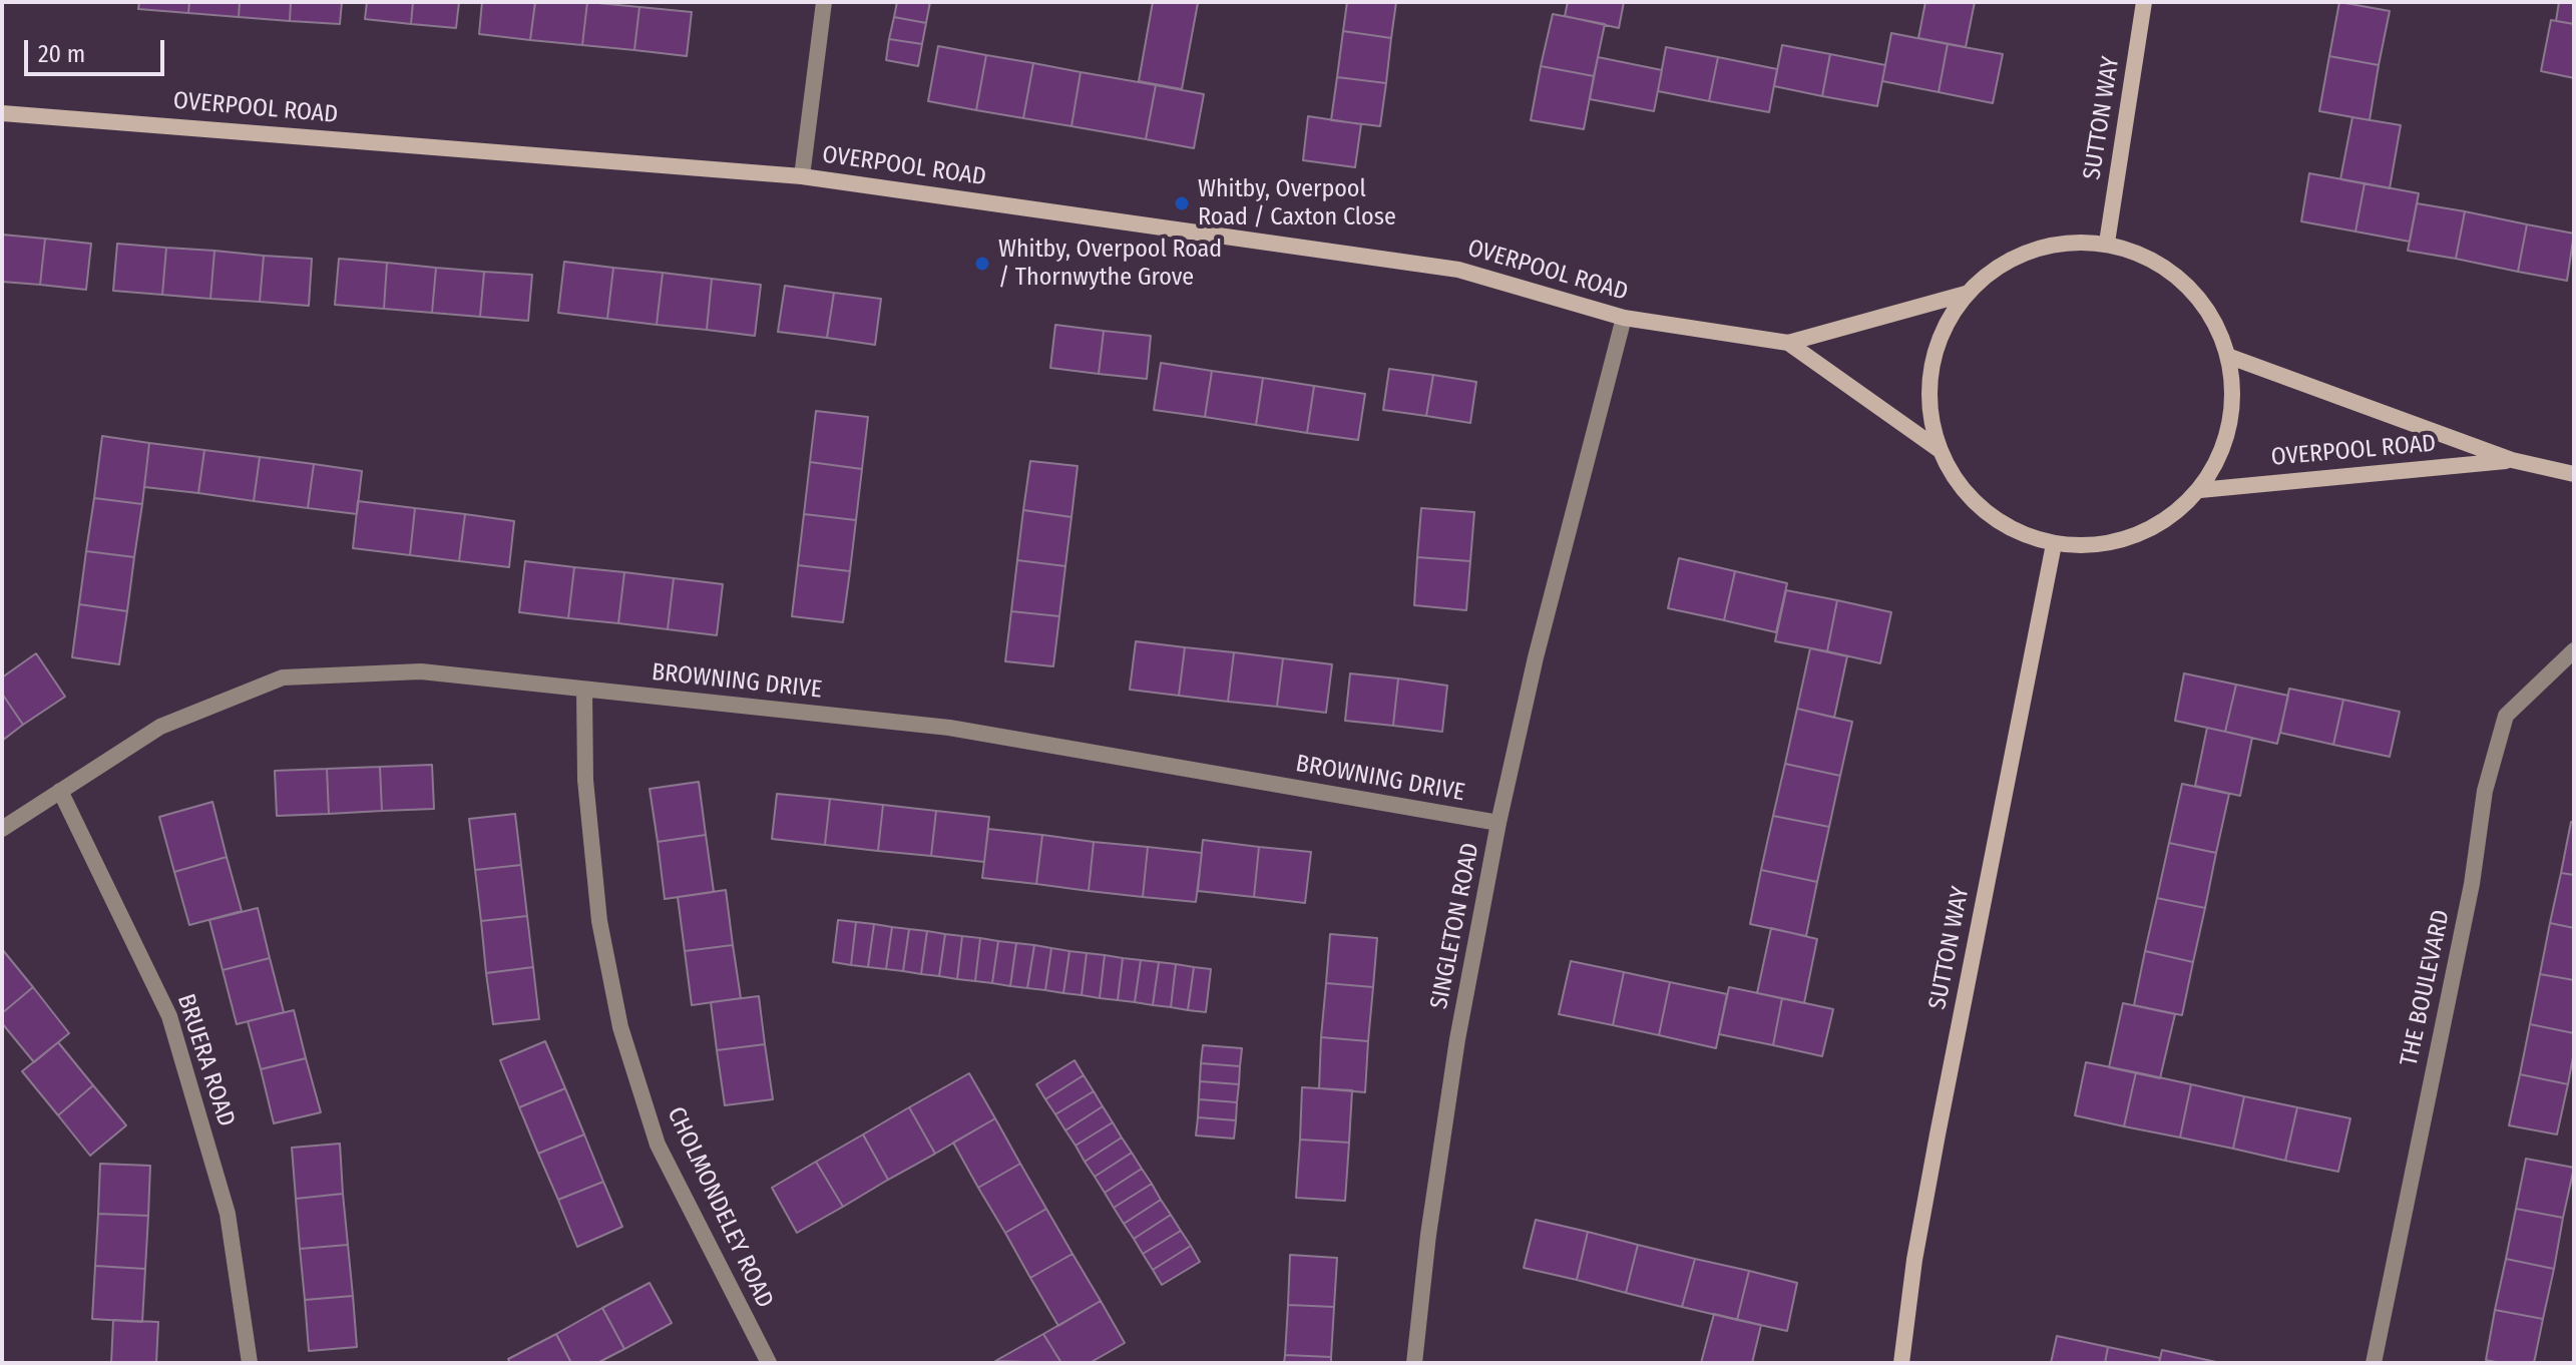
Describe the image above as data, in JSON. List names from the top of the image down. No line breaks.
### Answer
{"streets":{"main road":["OVERPOOL ROAD","SUTTON WAY"],"street":["BROWNING DRIVE","SINGLETON ROAD","THE BOULEVARD","BRUERA ROAD","CHOLMONDELEY ROAD"]},"crossings":[["OVERPOOL ROAD","SINGLETON ROAD"],["BROWNING DRIVE","SINGLETON ROAD"],["BROWNING DRIVE","BRUERA ROAD"],["BROWNING DRIVE","CHOLMONDELEY ROAD"]],"places":["Whitby, Overpool Road / Caxton Close","Whitby, Overpool Road / Thornwythe Grove"],"scale_bar":"20 m"}
